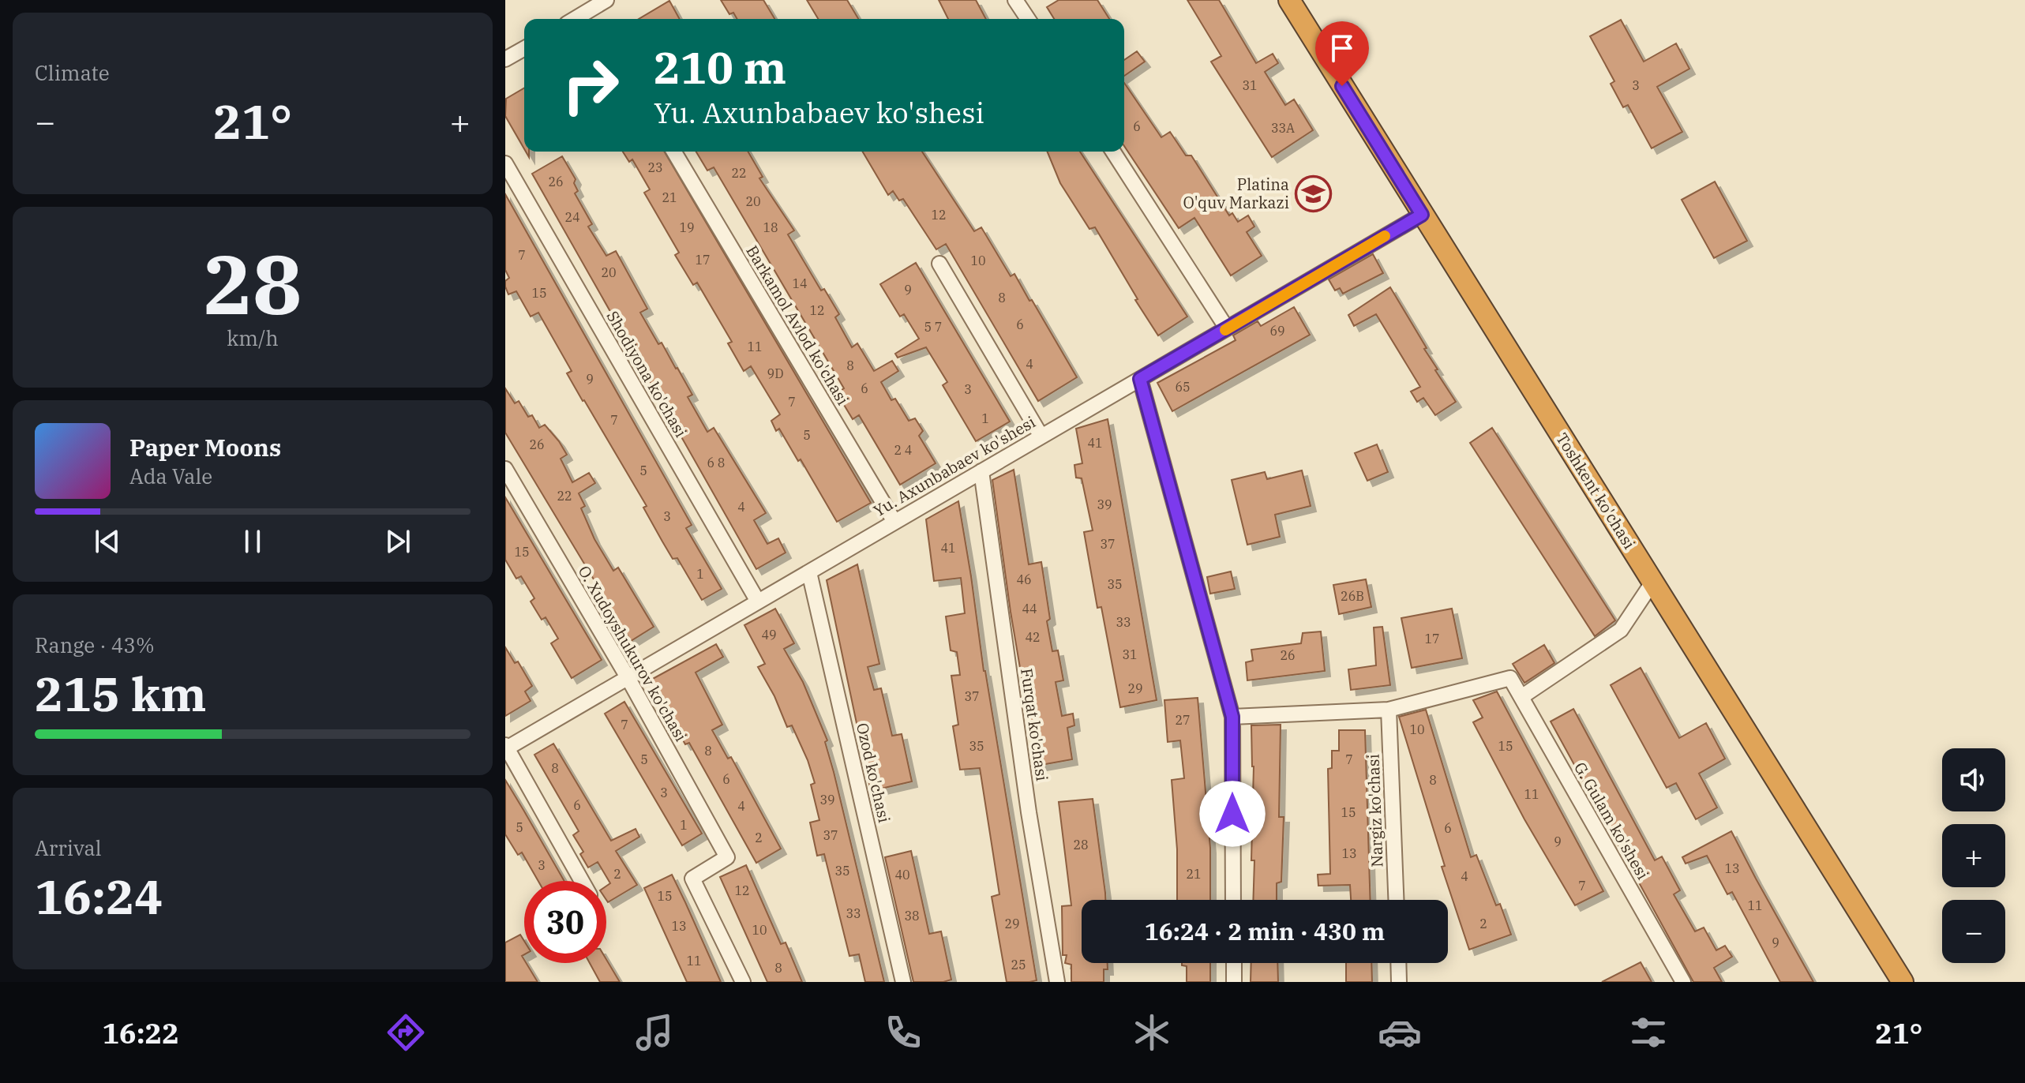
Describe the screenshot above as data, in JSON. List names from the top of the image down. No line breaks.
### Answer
{"streets":{"highway":["Toshkent ko'chasi"],"street":["Barkamol Avlod ko'chasi","Shodiyona ko'chasi","Yu. Axunbabaev ko'shesi","O. Xudoyshukurov ko'chasi","Furqat ko'chasi","Ozod ko'chasi","Nargiz ko'chasi","G. Gulam ko'shesi"]},"crossings":[["Barkamol Avlod ko'chasi","Yu. Axunbabaev ko'shesi"],["Shodiyona ko'chasi","Yu. Axunbabaev ko'shesi"],["Yu. Axunbabaev ko'shesi","Toshkent ko'chasi"],["Yu. Axunbabaev ko'shesi","O. Xudoyshukurov ko'chasi"],["Yu. Axunbabaev ko'shesi","Furqat ko'chasi"],["Yu. Axunbabaev ko'shesi","Ozod ko'chasi"],["Nargiz ko'chasi","G. Gulam ko'shesi"]],"places":{"school or university":["Platina O'quv Markazi"]},"house_numbers":["31","3","6","33A","23","22","26","21","20","12","24","19","18","7","17","10","20","14","9","15","8","12","6","5 7","69","11","4","8","9D","9","65","6","3","7","1","7","5","41","26","2 4","6 8","5","22","39","4","3","37","41","15","1","46","35","26B","44","33","49","42","17","31","26","29","37","27","7","10","35","15","8","5","7","8","6","8","3","11","39","6","4","15","1","5","6","37","2","9","28","13","3","13","35","2","21","40","4","7","12","15","11","33","38","29","2","13","10","9","11","25","8"],"page":{"tile":["Climate",["28","km/h"],["Range · 43%","215 km"],["Arrival","16:24"]],"turn":["210 m","Yu. Axunbabaev ko'shesi"],"heat":["−","21°","+"],"song":["Paper Moons","Ada Vale"],"map_buttons":["+","−"],"limit":"30","trip":"16:24 · 2 min · 430 m","tabs":["16:22","21°"]}}
